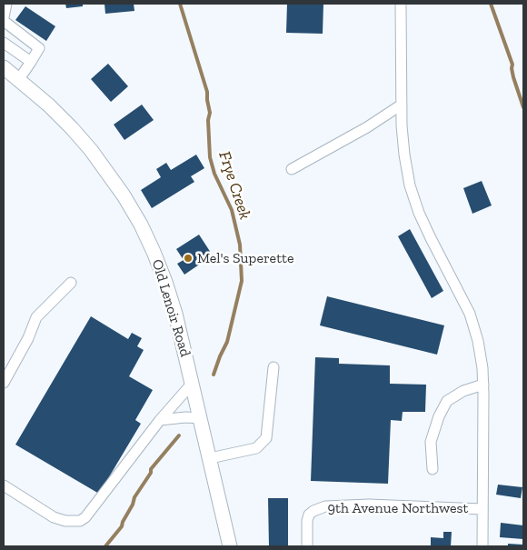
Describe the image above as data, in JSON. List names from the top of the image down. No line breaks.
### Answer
{"streets":{"main road":["Old Lenoir Road"],"street":["9th Avenue Northwest"]},"water":["Frye Creek"],"places":["Mel's Superette"]}
